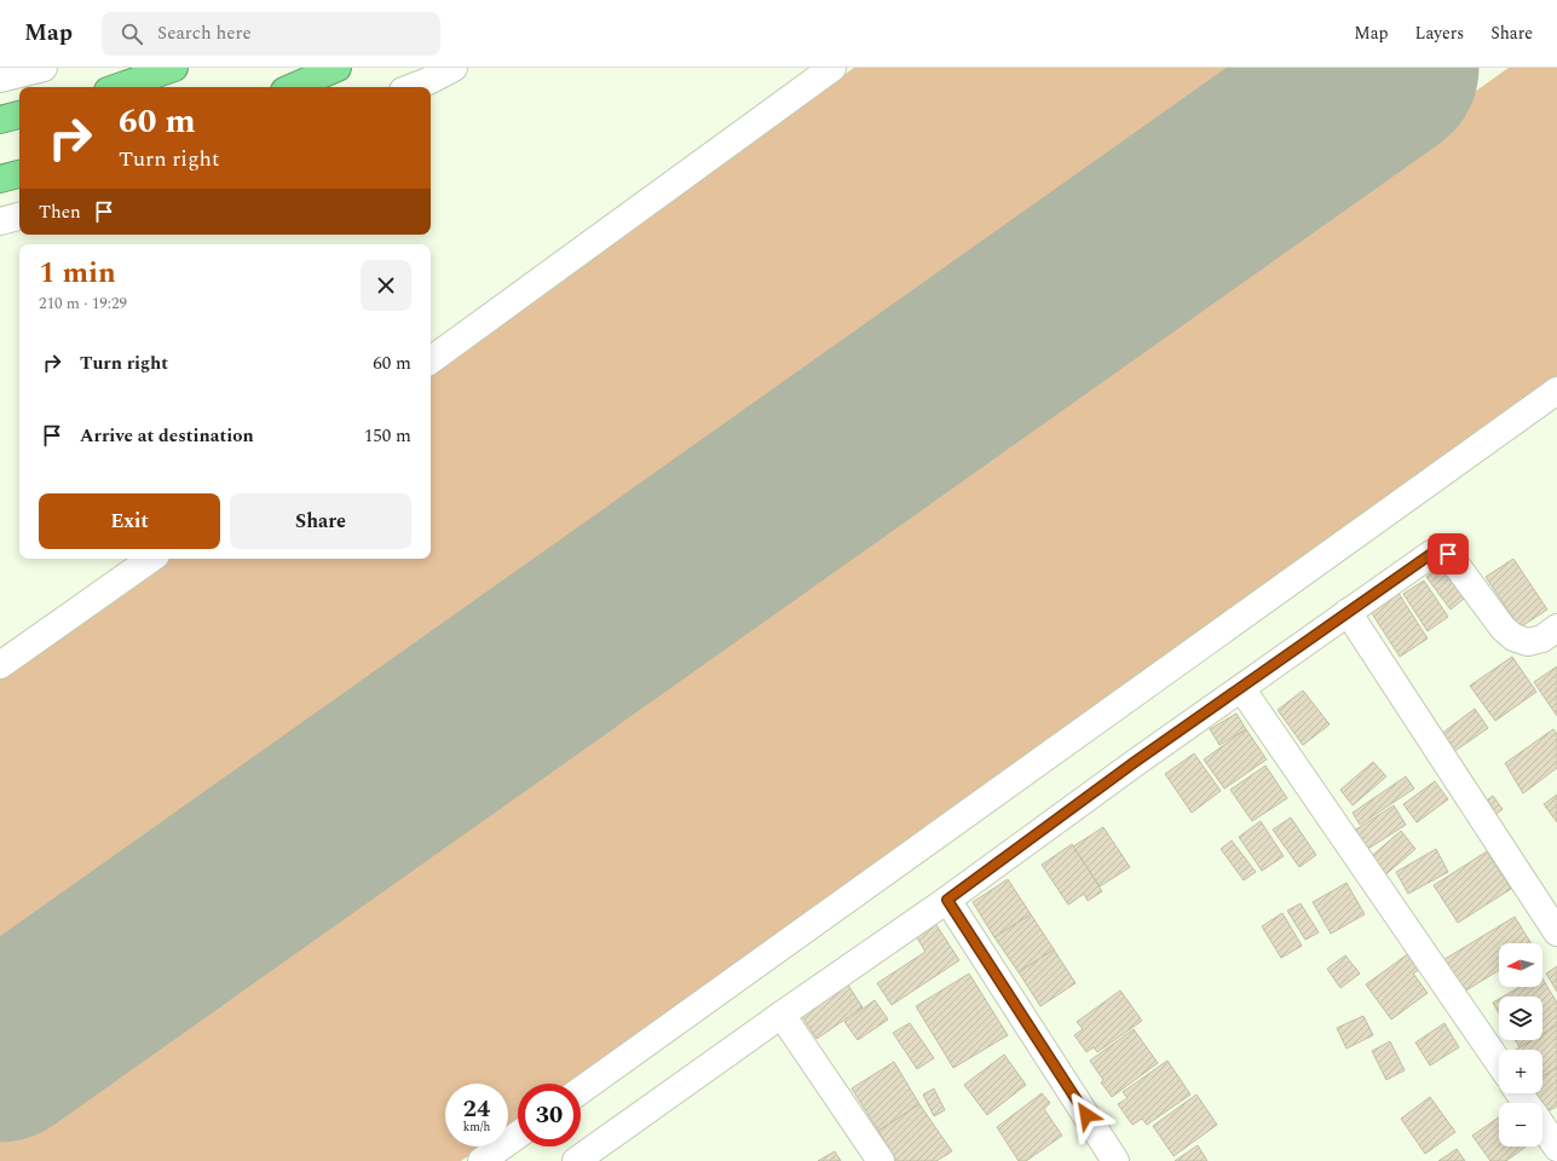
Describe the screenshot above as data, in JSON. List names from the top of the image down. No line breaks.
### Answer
{"north":"left","page":{"header":"Map","search":"Search here","nav":["Map","Layers","Share"],"turn":["60 m","Turn right"],"then":"Then","heading":["1 min","210 m · 19:29"],"list":[{"name":"Turn right","value":"60 m"},{"name":"Arrive at destination","value":"150 m"}],"buttons":["Exit","Share"],"map_buttons":["+","−"],"speed":"24 km/h","limit":"30"}}
